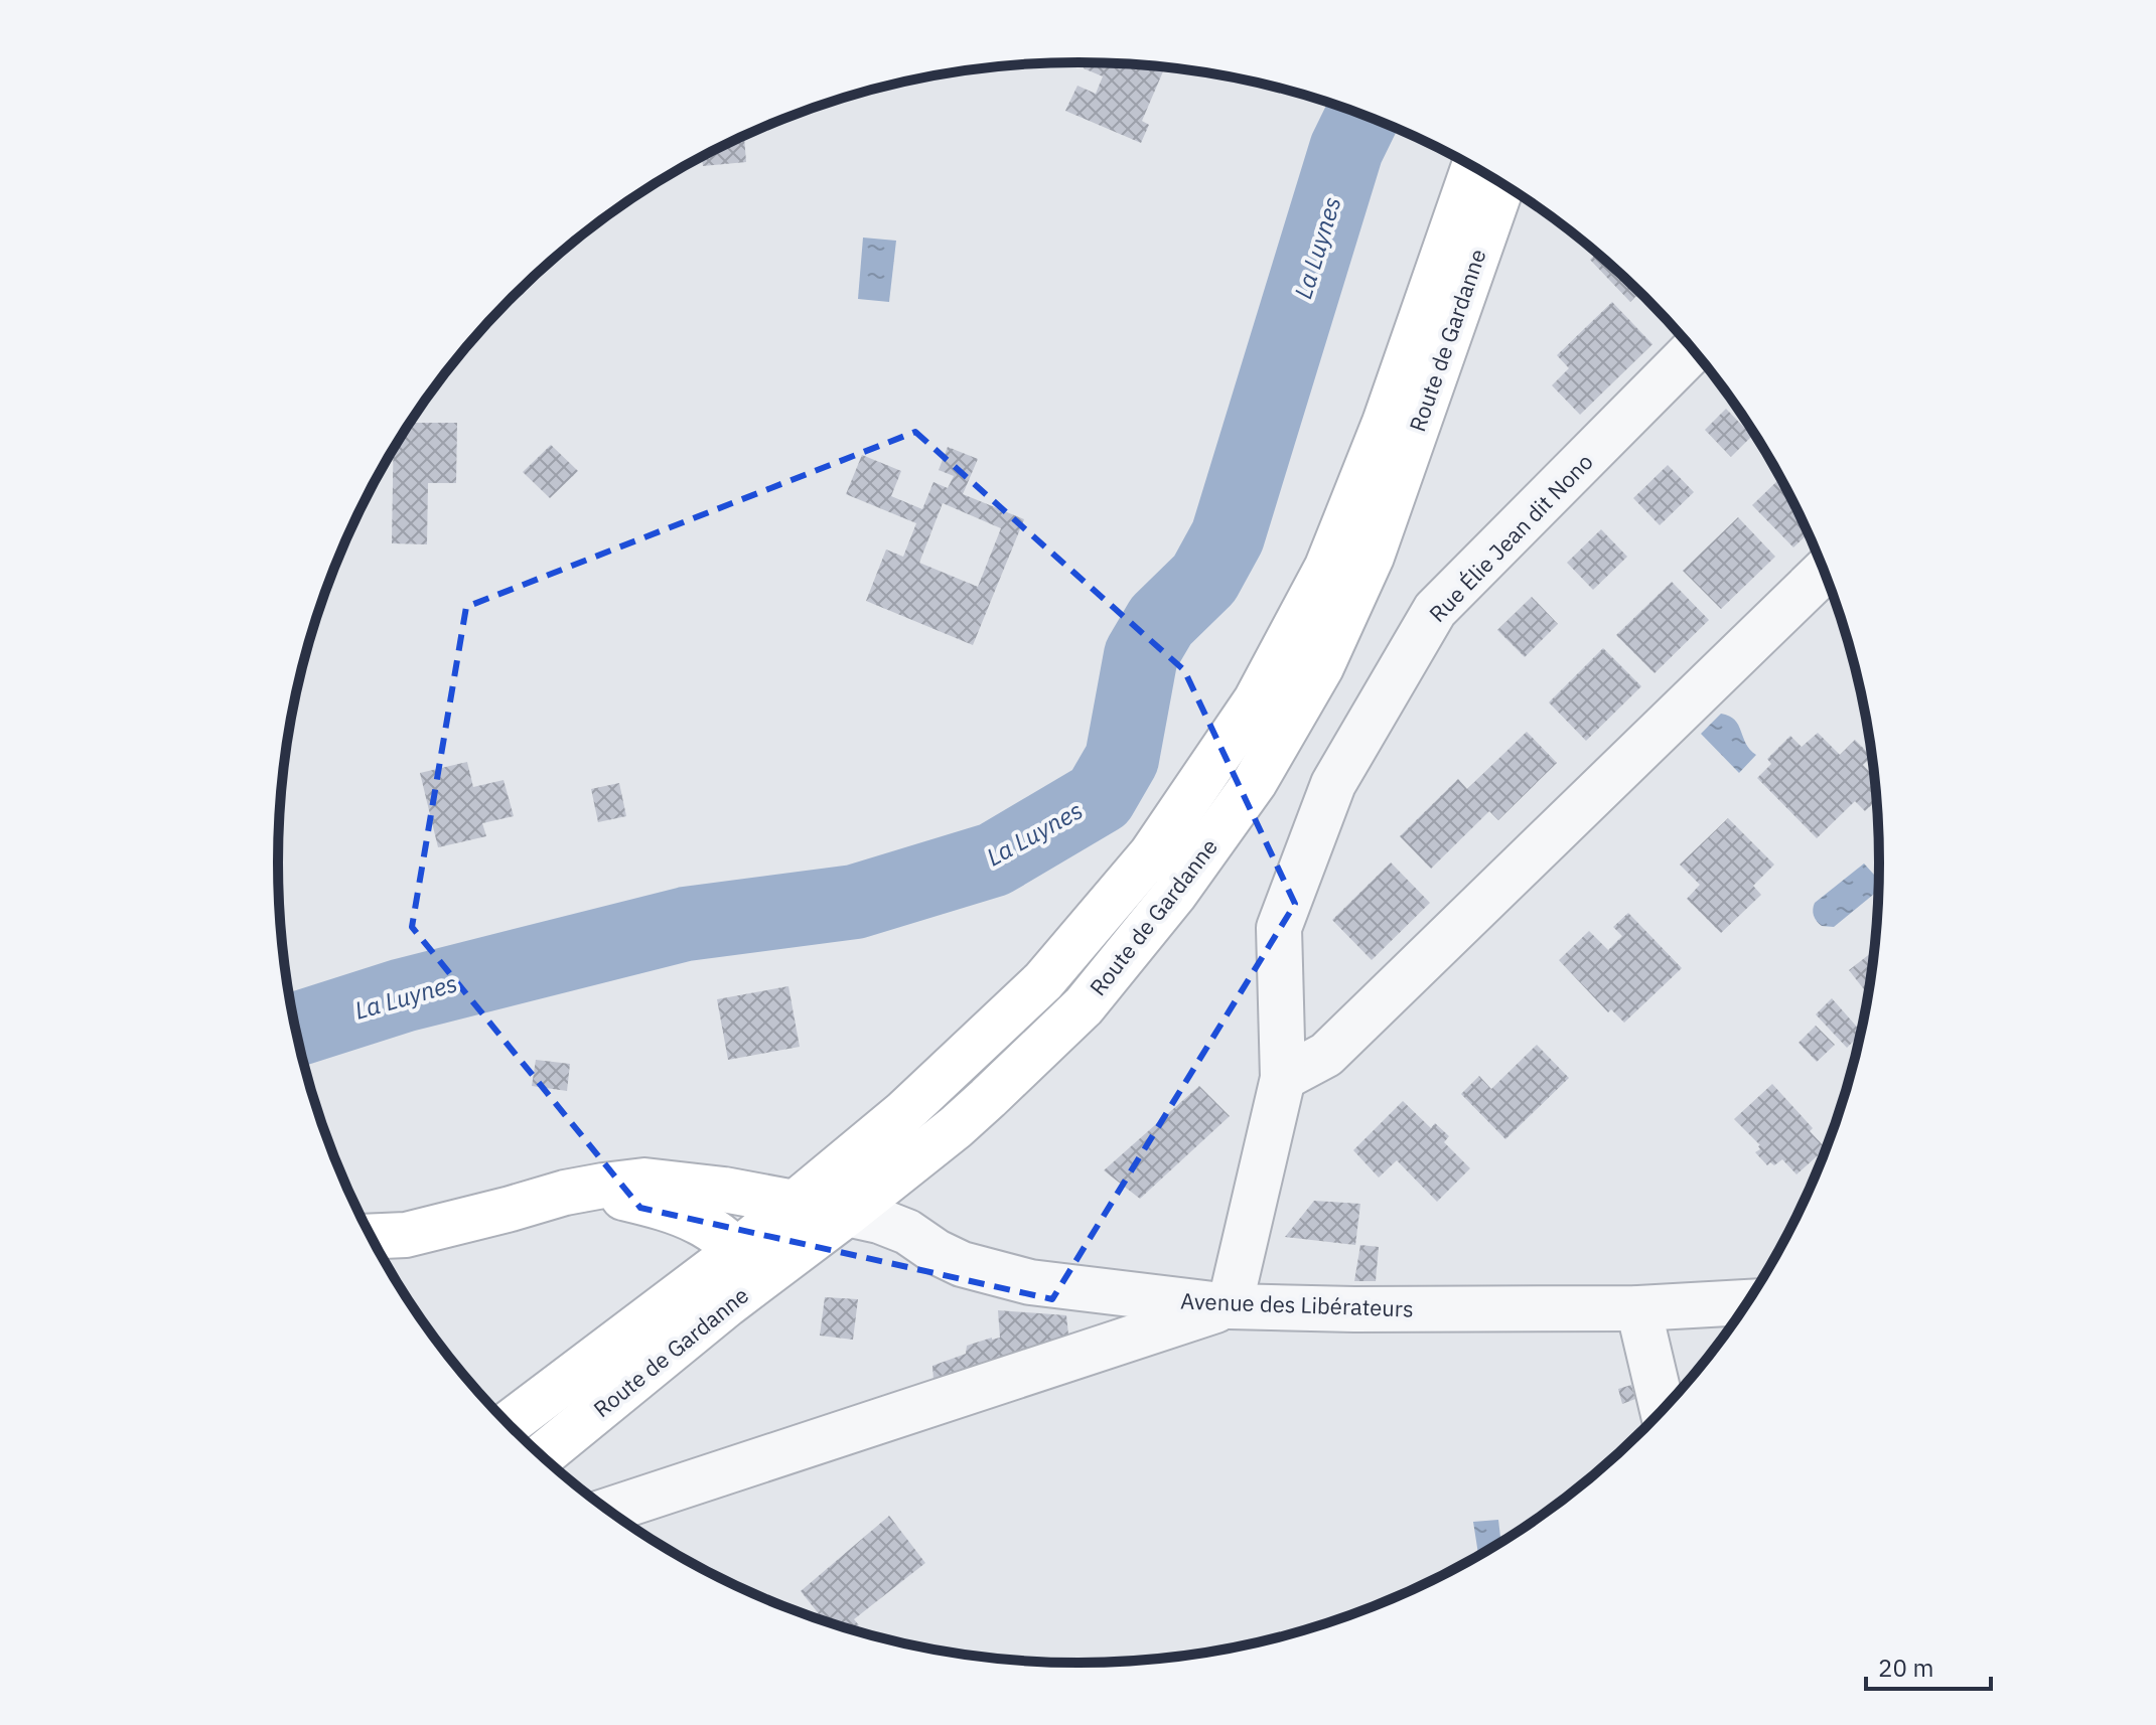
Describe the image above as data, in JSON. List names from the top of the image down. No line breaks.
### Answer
{"streets":{"main road":["Route de Gardanne"],"street":["Rue Élie Jean dit Nono","Avenue des Libérateurs"]},"crossings":[["Route de Gardanne","Avenue des Libérateurs"],["Rue Élie Jean dit Nono","Avenue des Libérateurs"]],"water":["La Luynes"],"scale_bar":"20 m"}
